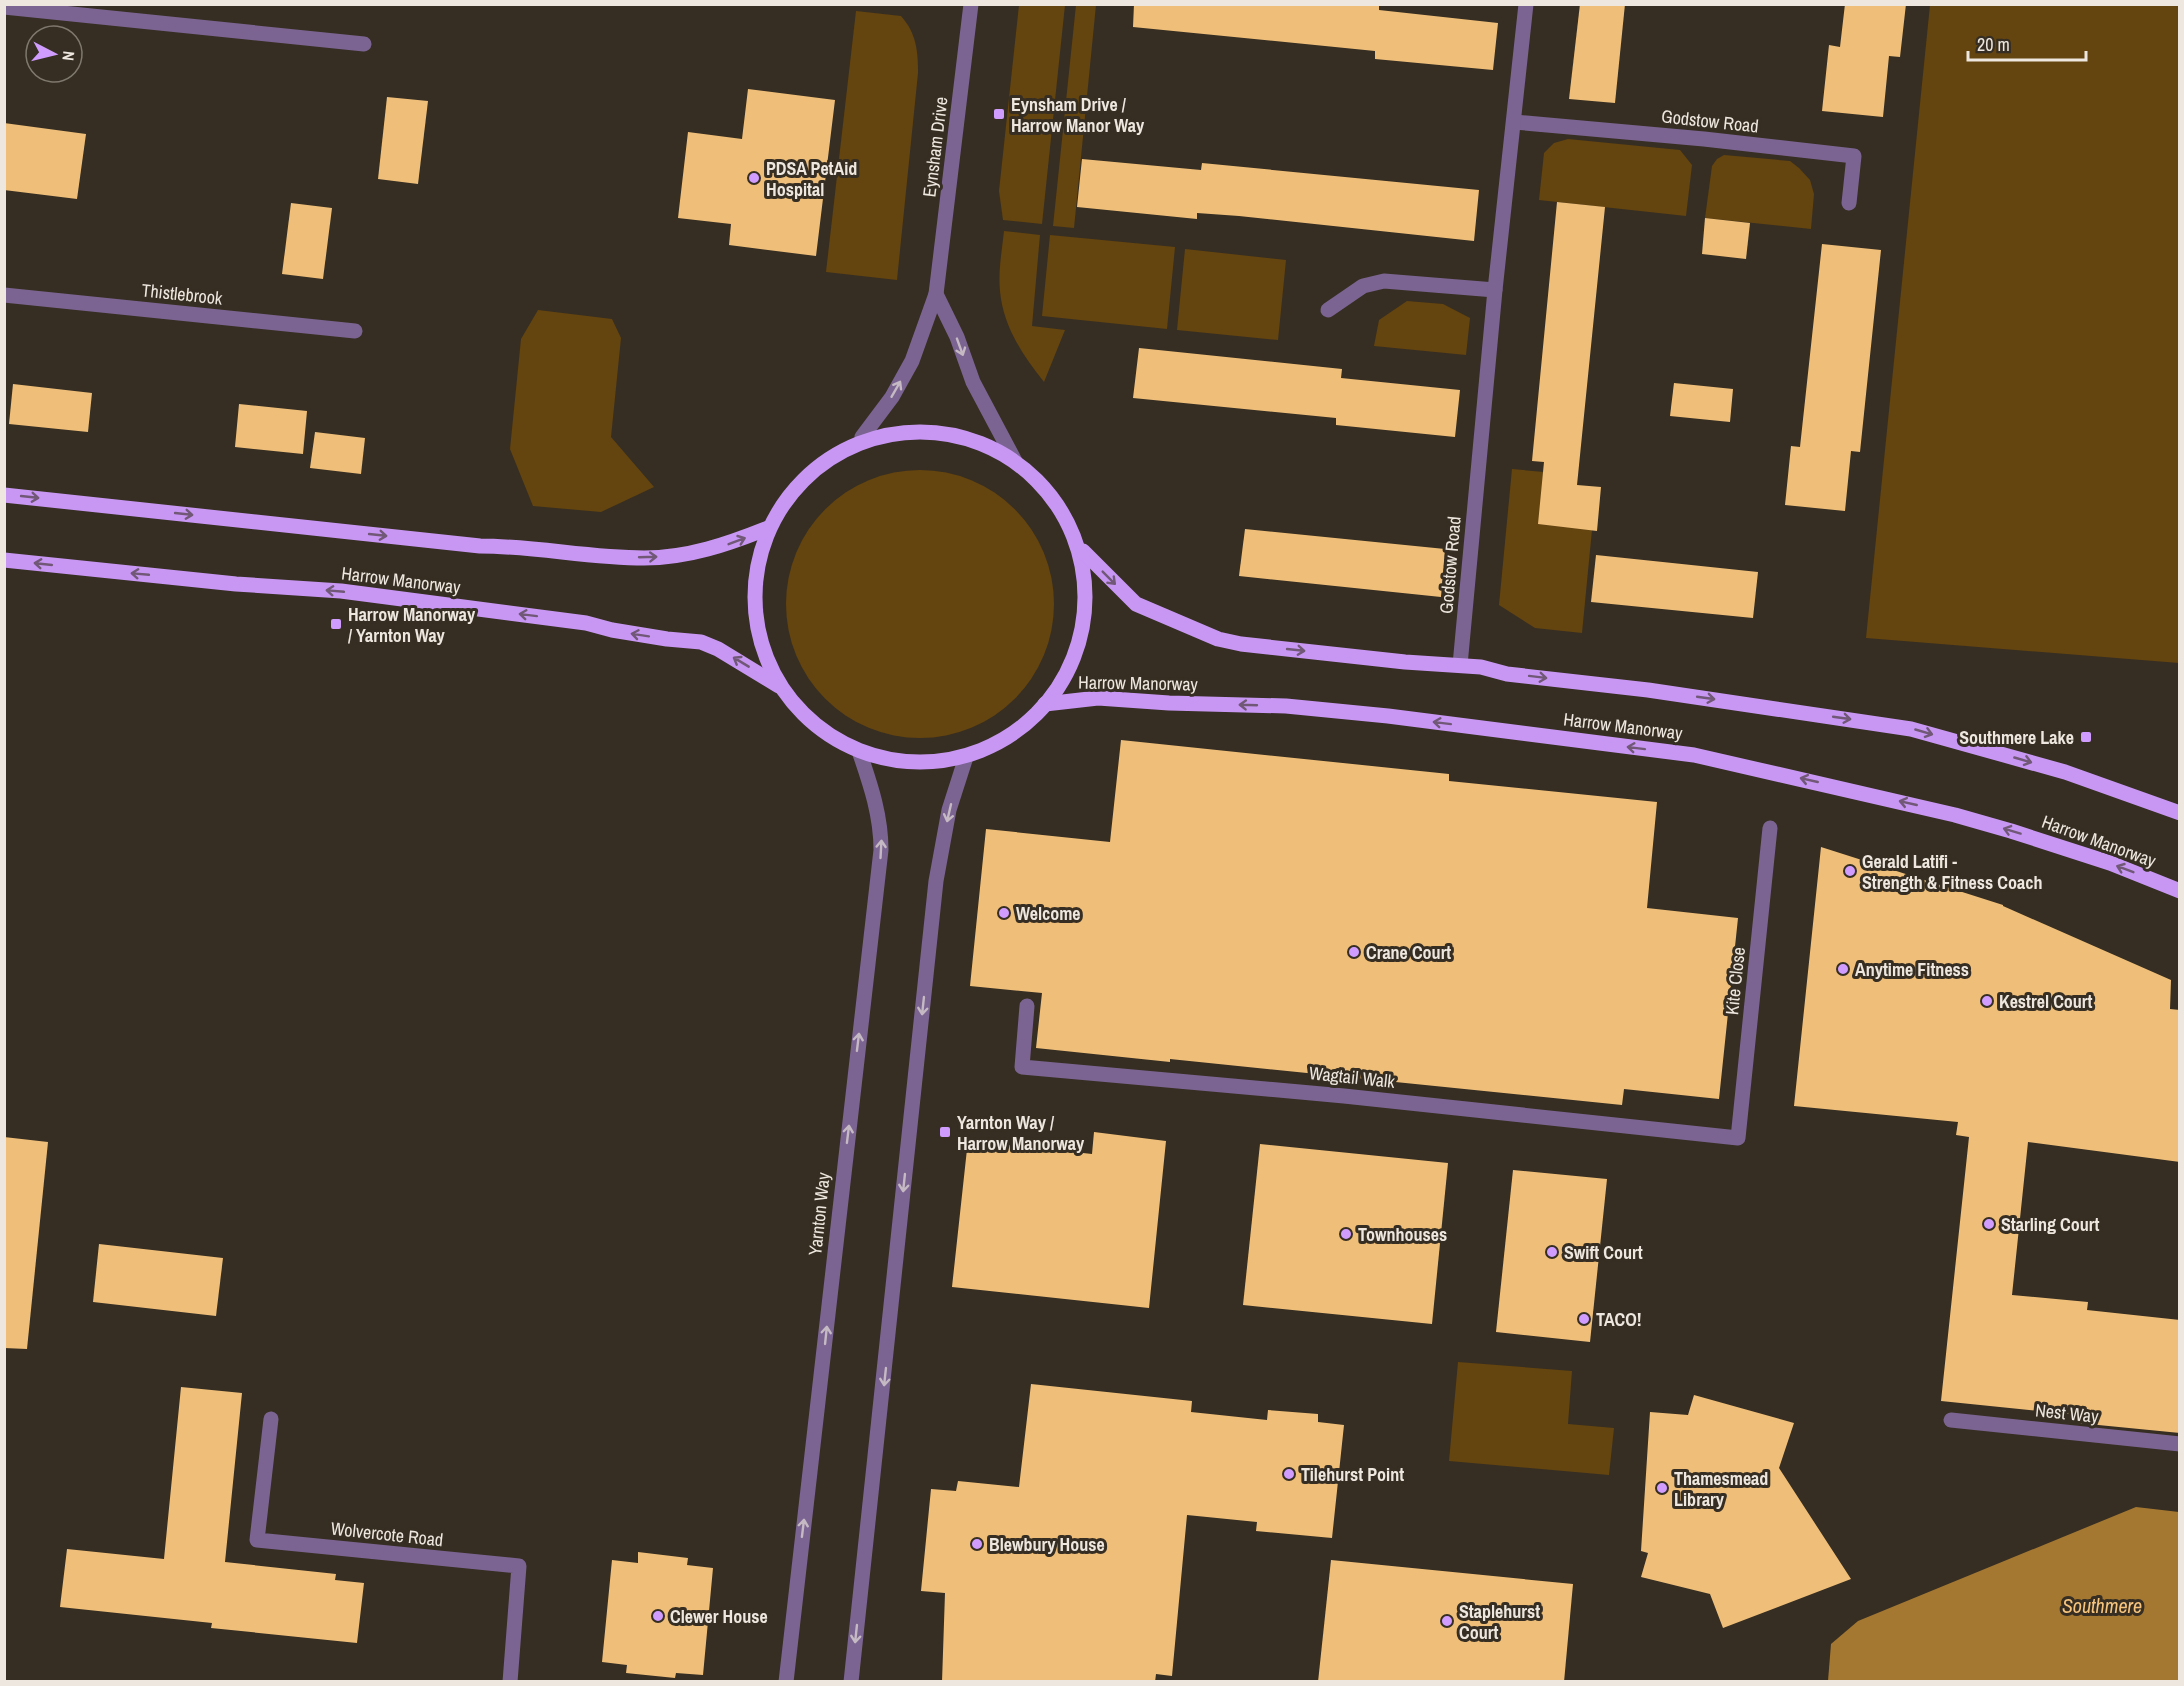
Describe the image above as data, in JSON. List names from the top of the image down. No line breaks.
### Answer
{"streets":{"main road":["Harrow Manorway"],"street":["Godstow Road","Eynsham Drive","Thistlebrook","Kite Close","Wagtail Walk","Yarnton Way","Nest Way","Wolvercote Road"]},"crossings":[["Kite Close","Wagtail Walk"]],"one_way":["Eynsham Drive"],"water":["Southmere"],"places":{"transit":["Eynsham Drive / Harrow Manor Way","Harrow Manorway / Yarnton Way","Southmere Lake","Yarnton Way / Harrow Manorway"],"other":["PDSA PetAid Hospital","Gerald Latifi - Strength & Fitness Coach","Welcome","Crane Court","Anytime Fitness","Kestrel Court","Starling Court","Townhouses","Swift Court","TACO!","Tilehurst Point","Thamesmead Library","Blewbury House","Clewer House","Staplehurst Court"]},"scale_bar":"20 m","north":"right"}
